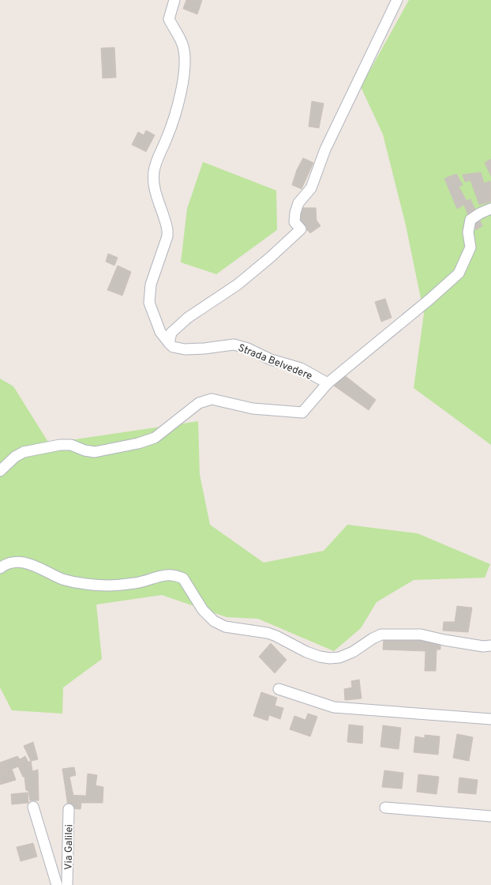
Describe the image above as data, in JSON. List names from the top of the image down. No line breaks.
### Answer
{"streets":{"street":["Strada Belvedere","Via Galilei"]}}
